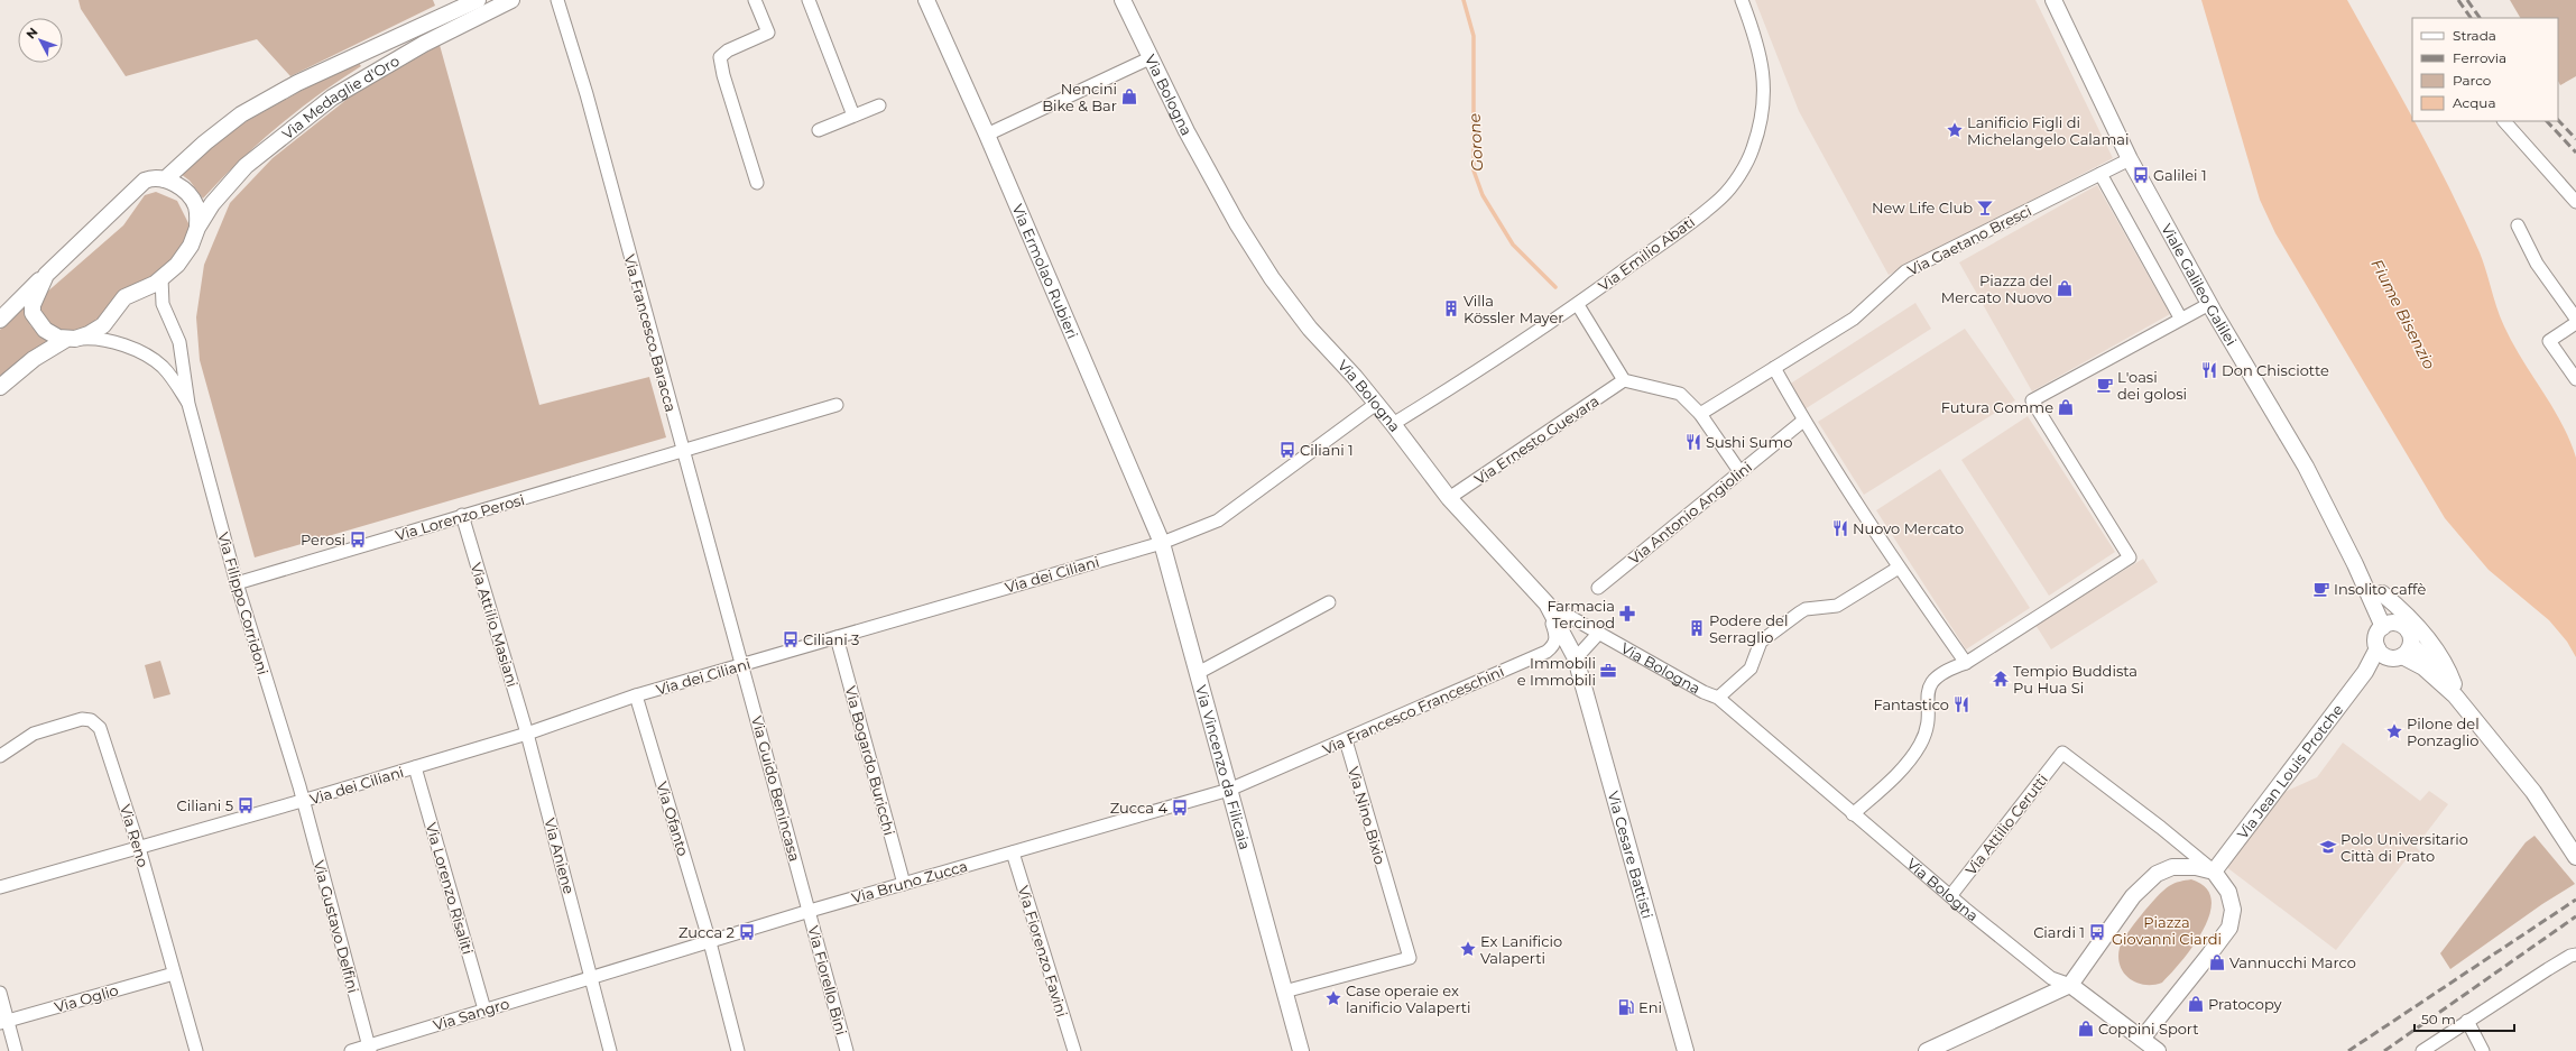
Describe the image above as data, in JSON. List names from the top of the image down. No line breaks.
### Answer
{"streets":{"street":["Via Bologna","Via Medaglie d'Oro","Via Gaetano Bresci","Via Emilio Abati","Via Ermolao Rubieri","Viale Galileo Galilei","Via Francesco Baracca","Via Ernesto Guevara","Via Antonio Angiolini","Via Lorenzo Perosi","Via dei Ciliani","Via Filippo Corridoni","Via Attilio Masiani","Via Francesco Franceschini","Via Bogardo Buricchi","Via Vincenzo da Filicaia","Via Jean Louis Protche","Via Guido Benincasa","Via Nino Bixio","Via Ofanto","Via Attilio Cerutti","Via Reno","Via Cesare Battisti","Via Aniene","Via Bruno Zucca","Via Lorenzo Risaliti","Via Gustavo Delfini","Via Fiorenzo Favini","Via Fiorello Bini","Via Oglio","Via Sangro"]},"crossings":[["Via Bologna","Via Emilio Abati"],["Via Bologna","Via Ernesto Guevara"],["Via Bologna","Via dei Ciliani"],["Via Bologna","Via Francesco Franceschini"],["Via Bologna","Via Attilio Cerutti"],["Via Bologna","Via Cesare Battisti"],["Via Medaglie d'Oro","Via Filippo Corridoni"],["Via Gaetano Bresci","Viale Galileo Galilei"],["Via Ermolao Rubieri","Via dei Ciliani"],["Via Ermolao Rubieri","Via Vincenzo da Filicaia"],["Via Francesco Baracca","Via Lorenzo Perosi"],["Via Francesco Baracca","Via dei Ciliani"],["Via Francesco Baracca","Via Guido Benincasa"],["Via Lorenzo Perosi","Via Filippo Corridoni"],["Via Lorenzo Perosi","Via Attilio Masiani"],["Via dei Ciliani","Via Filippo Corridoni"],["Via dei Ciliani","Via Attilio Masiani"],["Via dei Ciliani","Via Bogardo Buricchi"],["Via dei Ciliani","Via Vincenzo da Filicaia"],["Via dei Ciliani","Via Guido Benincasa"],["Via dei Ciliani","Via Ofanto"],["Via dei Ciliani","Via Reno"],["Via dei Ciliani","Via Aniene"],["Via dei Ciliani","Via Lorenzo Risaliti"],["Via dei Ciliani","Via Gustavo Delfini"],["Via Filippo Corridoni","Via Gustavo Delfini"],["Via Attilio Masiani","Via Aniene"],["Via Francesco Franceschini","Via Vincenzo da Filicaia"],["Via Francesco Franceschini","Via Nino Bixio"],["Via Francesco Franceschini","Via Cesare Battisti"],["Via Francesco Franceschini","Via Bruno Zucca"],["Via Bogardo Buricchi","Via Bruno Zucca"],["Via Vincenzo da Filicaia","Via Nino Bixio"],["Via Vincenzo da Filicaia","Via Bruno Zucca"],["Via Jean Louis Protche","Via Attilio Cerutti"],["Via Guido Benincasa","Via Bruno Zucca"],["Via Guido Benincasa","Via Fiorello Bini"],["Via Ofanto","Via Bruno Zucca"],["Via Reno","Via Oglio"],["Via Aniene","Via Bruno Zucca"],["Via Aniene","Via Sangro"],["Via Bruno Zucca","Via Fiorenzo Favini"],["Via Bruno Zucca","Via Fiorello Bini"],["Via Bruno Zucca","Via Sangro"],["Via Lorenzo Risaliti","Via Sangro"],["Via Gustavo Delfini","Via Sangro"]],"water":["Gorone","Fiume Bisenzio"],"parks":["Piazza Giovanni Ciardi"],"places":{"shop":["Nencini Bike & Bar","Piazza del Mercato Nuovo","Futura Gomme","Vannucchi Marco","Pratocopy","Coppini Sport"],"place":["Lanificio Figli di Michelangelo Calamai","Pilone del Ponzaglio","Ex Lanificio Valaperti","Case operaie ex lanificio Valaperti"],"bus stop":["Galilei 1","Ciliani 1","Perosi","Ciliani 3","Ciliani 5","Zucca 4","Zucca 2","Ciardi 1"],"bar":["New Life Club"],"building":["Villa Kössler Mayer","Podere del Serraglio"],"restaurant":["Don Chisciotte","Sushi Sumo","Nuovo Mercato","Fantastico"],"cafe":["L'oasi dei golosi","Insolito caffè"],"pharmacy":["Farmacia Tercinod"],"office":["Immobili e Immobili"],"temple":["Tempio Buddista Pu Hua Si"],"school or university":["Polo Universitario Città di Prato"],"fuel station":["Eni"]},"legend":["Strada","Ferrovia","Parco","Acqua"],"scale_bar":"50 m","north":"top left"}
